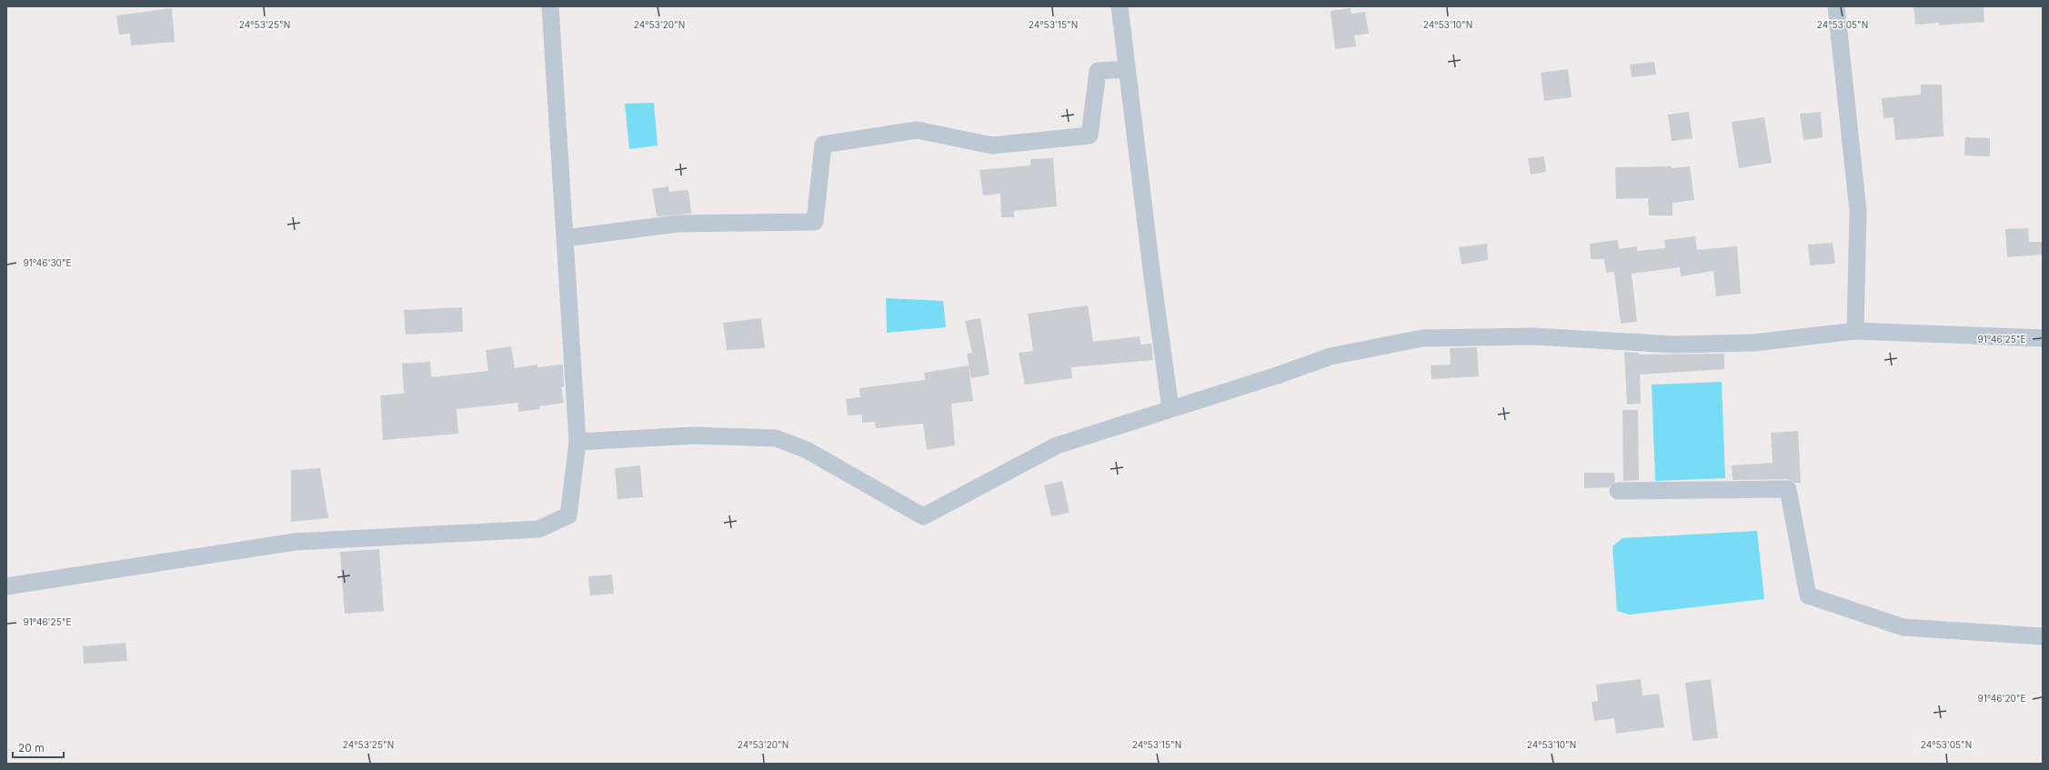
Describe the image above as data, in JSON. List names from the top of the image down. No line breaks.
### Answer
{"scale_bar":"20 m","coordinates":["24°53'25\"N","24°53'20\"N","24°53'15\"N","24°53'10\"N","24°53'05\"N","91°46'30\"E","91°46'25\"E","91°46'20\"E"]}
